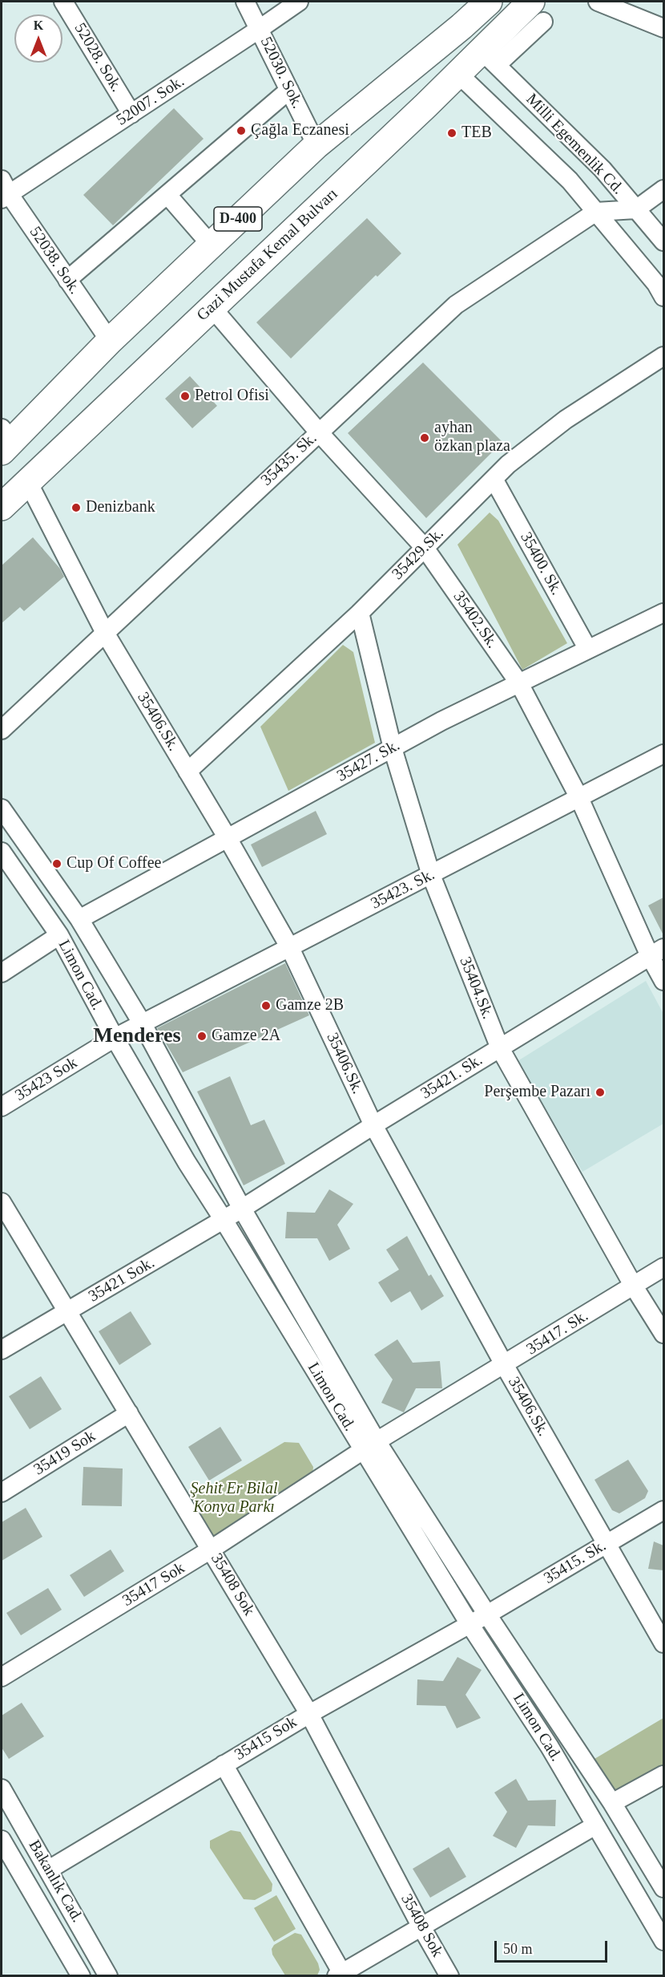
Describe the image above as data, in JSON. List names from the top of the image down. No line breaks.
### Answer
{"streets":{"highway":["D-400","Gazi Mustafa Kemal Bulvarı"],"street":["52028. Sok.","52030. Sok.","52007. Sok.","Milli Egemenlik Cd.","52038. Sok.","35435. Sk.","35429.Sk.","35400. Sk.","35402.Sk.","35406.Sk.","35427. Sk.","35423. Sk.","Limon Cad.","35404.Sk.","35421. Sk.","35423 Sok","35421 Sok.","35417. Sk.","35419 Sok","35415. Sk.","35417 Sok","35408 Sok","35415 Sok","Bakanlık Cad."]},"crossings":[["52028. Sok.","52007. Sok."],["52030. Sok.","52007. Sok."],["52030. Sok.","D-400"],["52007. Sok.","52038. Sok."],["Milli Egemenlik Cd.","Gazi Mustafa Kemal Bulvarı"],["D-400","52038. Sok."],["Gazi Mustafa Kemal Bulvarı","35402.Sk."],["Gazi Mustafa Kemal Bulvarı","35406.Sk."],["35435. Sk.","35402.Sk."],["35435. Sk.","35406.Sk."],["35429.Sk.","35400. Sk."],["35429.Sk.","35402.Sk."],["35429.Sk.","35406.Sk."],["35429.Sk.","35404.Sk."],["35400. Sk.","35427. Sk."],["35402.Sk.","35427. Sk."],["35402.Sk.","35423. Sk."],["35402.Sk.","35421. Sk."],["35406.Sk.","35427. Sk."],["35406.Sk.","35423. Sk."],["35406.Sk.","35421. Sk."],["35406.Sk.","35417. Sk."],["35406.Sk.","35415. Sk."],["35427. Sk.","Limon Cad."],["35427. Sk.","35404.Sk."],["35423. Sk.","Limon Cad."],["35423. Sk.","35404.Sk."],["35423. Sk.","35423 Sok"],["Limon Cad.","35421. Sk."],["Limon Cad.","35423 Sok"],["Limon Cad.","35421 Sok."],["Limon Cad.","35417. Sk."],["Limon Cad.","35415. Sk."],["Limon Cad.","35417 Sok"],["Limon Cad.","35415 Sok"],["35404.Sk.","35421. Sk."],["35404.Sk.","35417. Sk."],["35421. Sk.","35421 Sok."],["35421 Sok.","35408 Sok"],["35417. Sk.","35417 Sok"],["35419 Sok","35408 Sok"],["35415. Sk.","35415 Sok"],["35417 Sok","35408 Sok"],["35408 Sok","35415 Sok"],["35415 Sok","Bakanlık Cad."]],"districts":["Menderes"],"parks":["Şehit Er Bilal Konya Parkı"],"places":["Çağla Eczanesi","TEB","Petrol Ofisi","ayhan özkan plaza","Denizbank","Cup Of Coffee","Gamze 2B","Gamze 2A","Perşembe Pazarı"],"scale_bar":"50 m","north":"top"}
